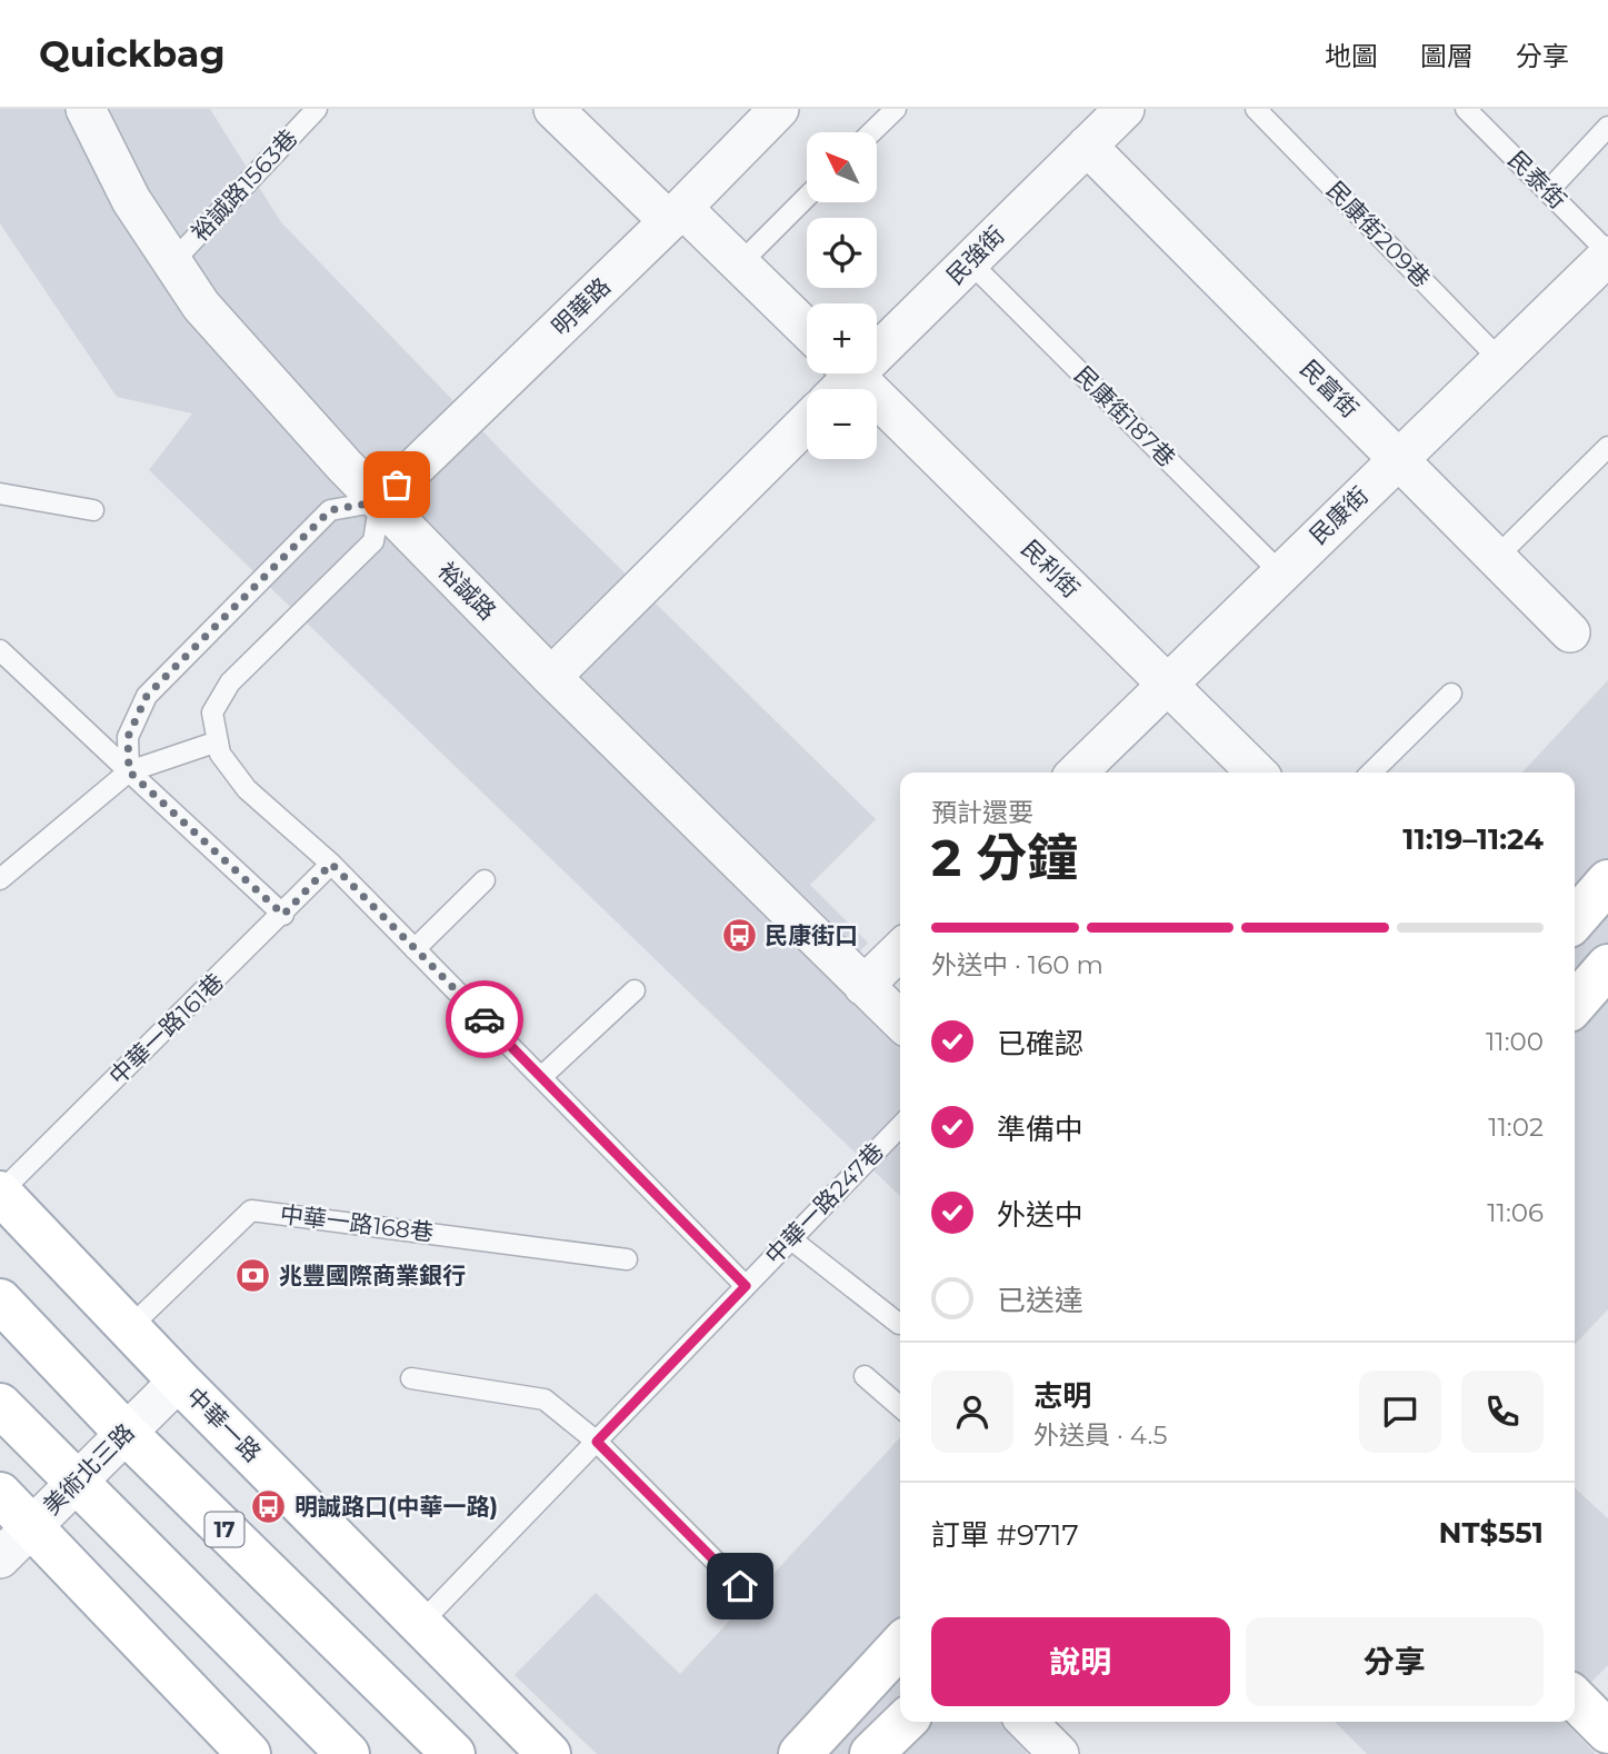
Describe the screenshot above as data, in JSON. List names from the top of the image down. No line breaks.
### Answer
{"streets":{"main road":["中華一路","17"],"street":["民強街","明華路","民富街","民康街","民利街","裕誠路","美術北三路"],"lane":["民泰街","裕誠路1563巷","民康街209巷","民康街187巷","中華一路161巷","中華一路247巷","中華一路168巷"]},"crossings":[["民泰街","民康街"],["裕誠路1563巷","裕誠路"],["民康街209巷","民康街"],["民強街","民富街"],["民強街","民康街187巷"],["明華路","裕誠路"],["民富街","民康街"],["民康街187巷","民康街"],["民康街","民利街"],["中華一路161巷","中華一路"],["中華一路247巷","中華一路"],["中華一路168巷","中華一路"],["中華一路","美術北三路"],["美術北三路","17"]],"places":{"bus stop":["民康街口","明誠路口(中華一路)"],"bank":["兆豐國際商業銀行"]},"north":"top left","page":{"header":"Quickbag","nav":["地圖","圖層","分享"],"map_buttons":["+","−"],"heading":["2 分鐘","預計還要","11:19–11:24"],"panel":["志明","外送員 · 4.5","訂單 #9717","NT$551"],"bar":"外送中 · 160 m","list":[["已確認","11:00"],["準備中","11:02"],["外送中","11:06"],"已送達"],"buttons":["說明","分享"]}}
